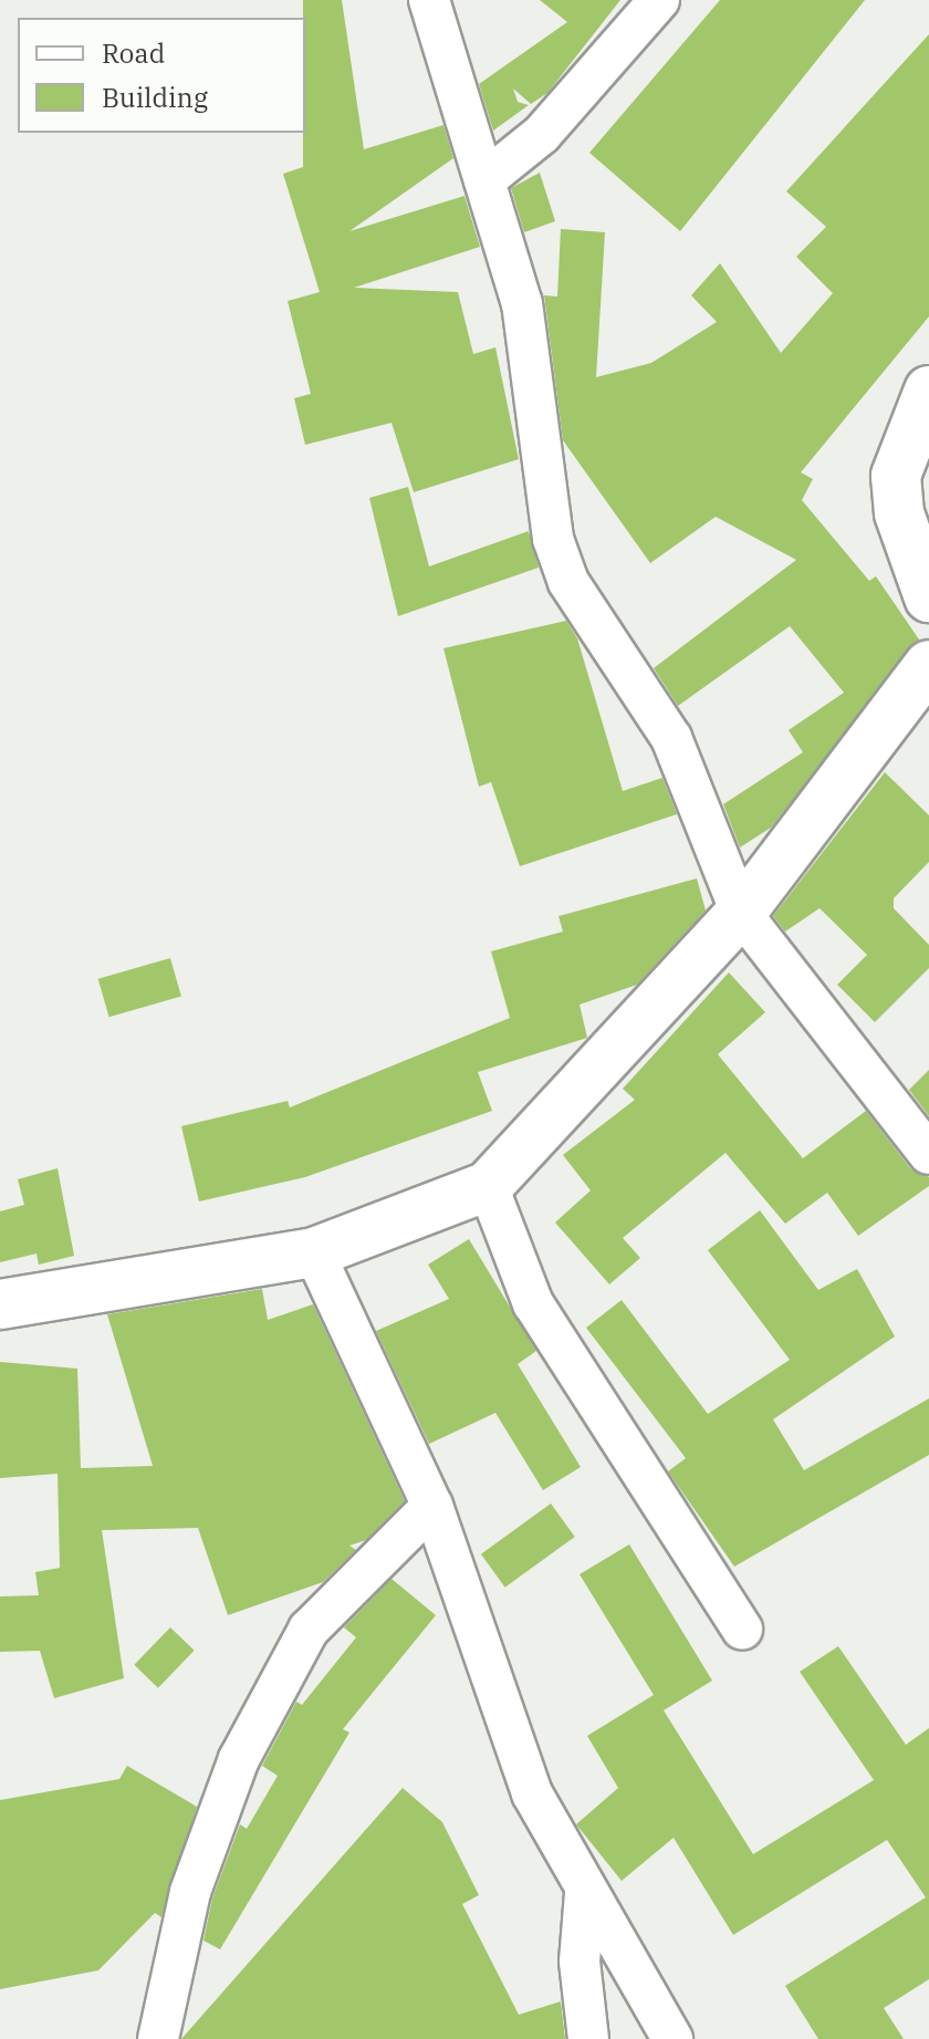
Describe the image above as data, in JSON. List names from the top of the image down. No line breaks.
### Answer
{"legend":["Road","Building"]}
